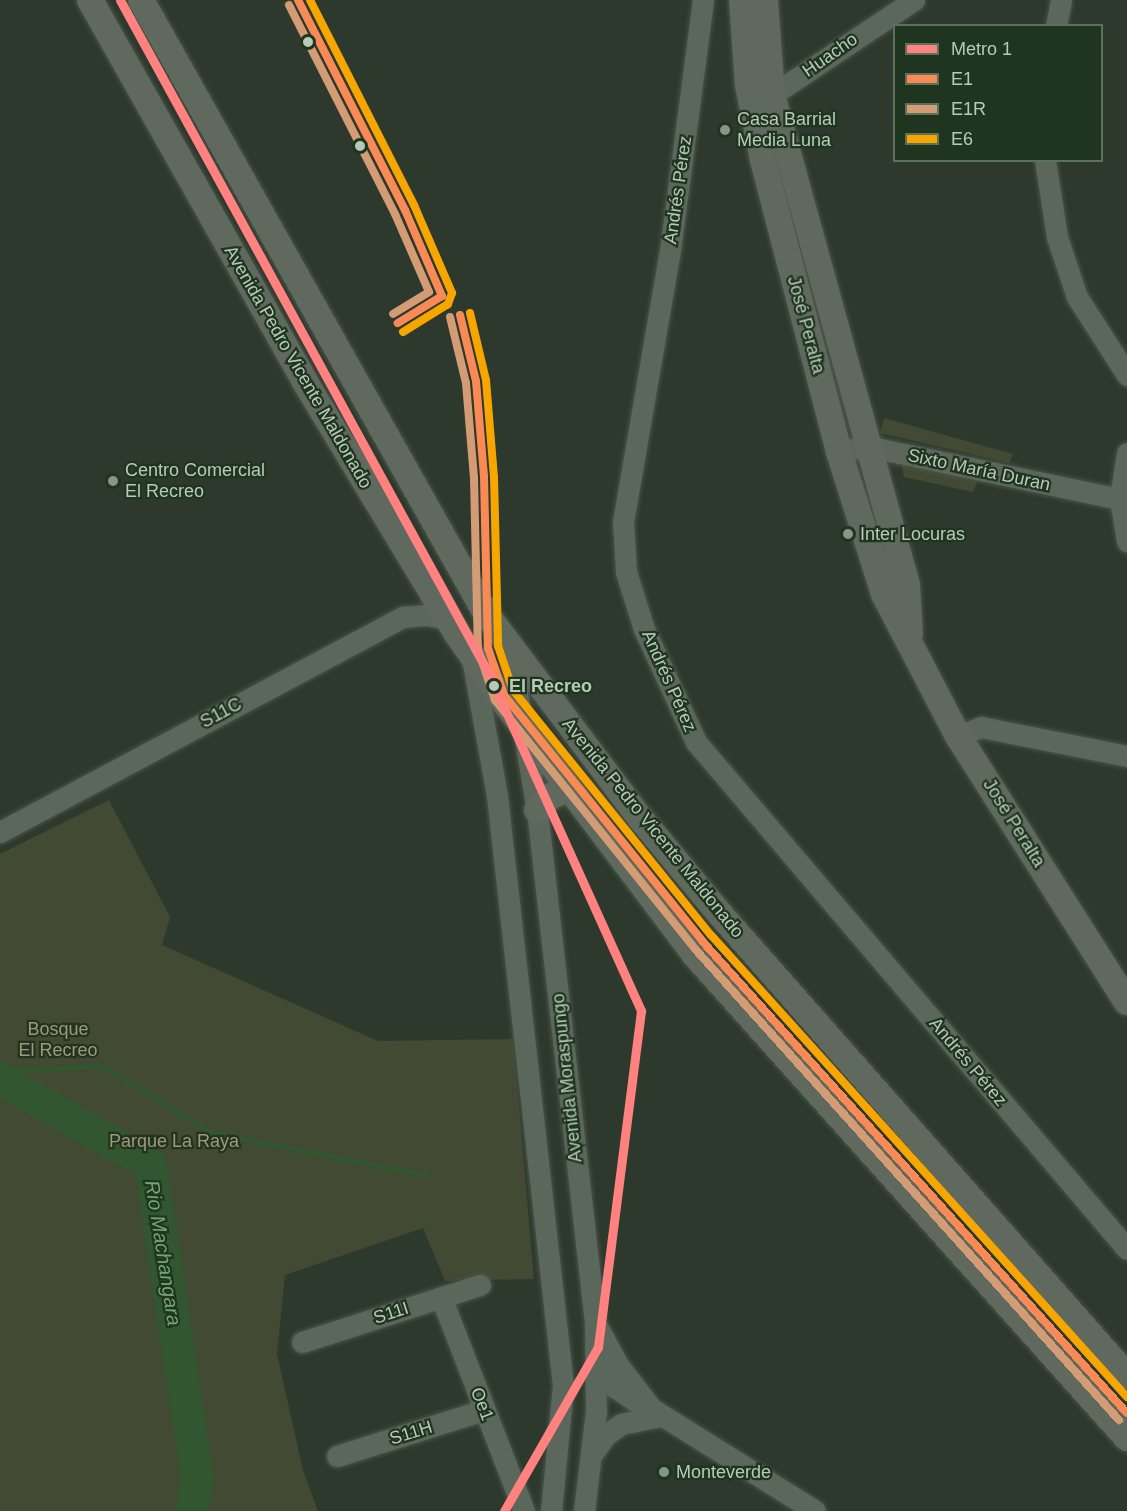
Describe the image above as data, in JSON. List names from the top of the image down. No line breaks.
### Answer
{"streets":{"main road":["José Peralta","Avenida Pedro Vicente Maldonado"],"street":["Huacho","Andrés Pérez","Sixto María Duran","S11C","Avenida Moraspungo","S11I","Oe1","S11H"]},"crossings":[["Huacho","José Peralta"],["José Peralta","Sixto María Duran"],["Avenida Pedro Vicente Maldonado","S11C"],["Avenida Pedro Vicente Maldonado","Avenida Moraspungo"],["S11I","Oe1"],["Oe1","S11H"]],"water":["Rio Machangara"],"parks":["Bosque El Recreo","Parque La Raya"],"places":["Casa Barrial Media Luna","Centro Comercial El Recreo","Inter Locuras","El Recreo","Monteverde"],"lines":["metro line 1","transit line E1","transit line E6","transit line E1R"],"legend":["Metro 1","E1","E1R","E6"]}
